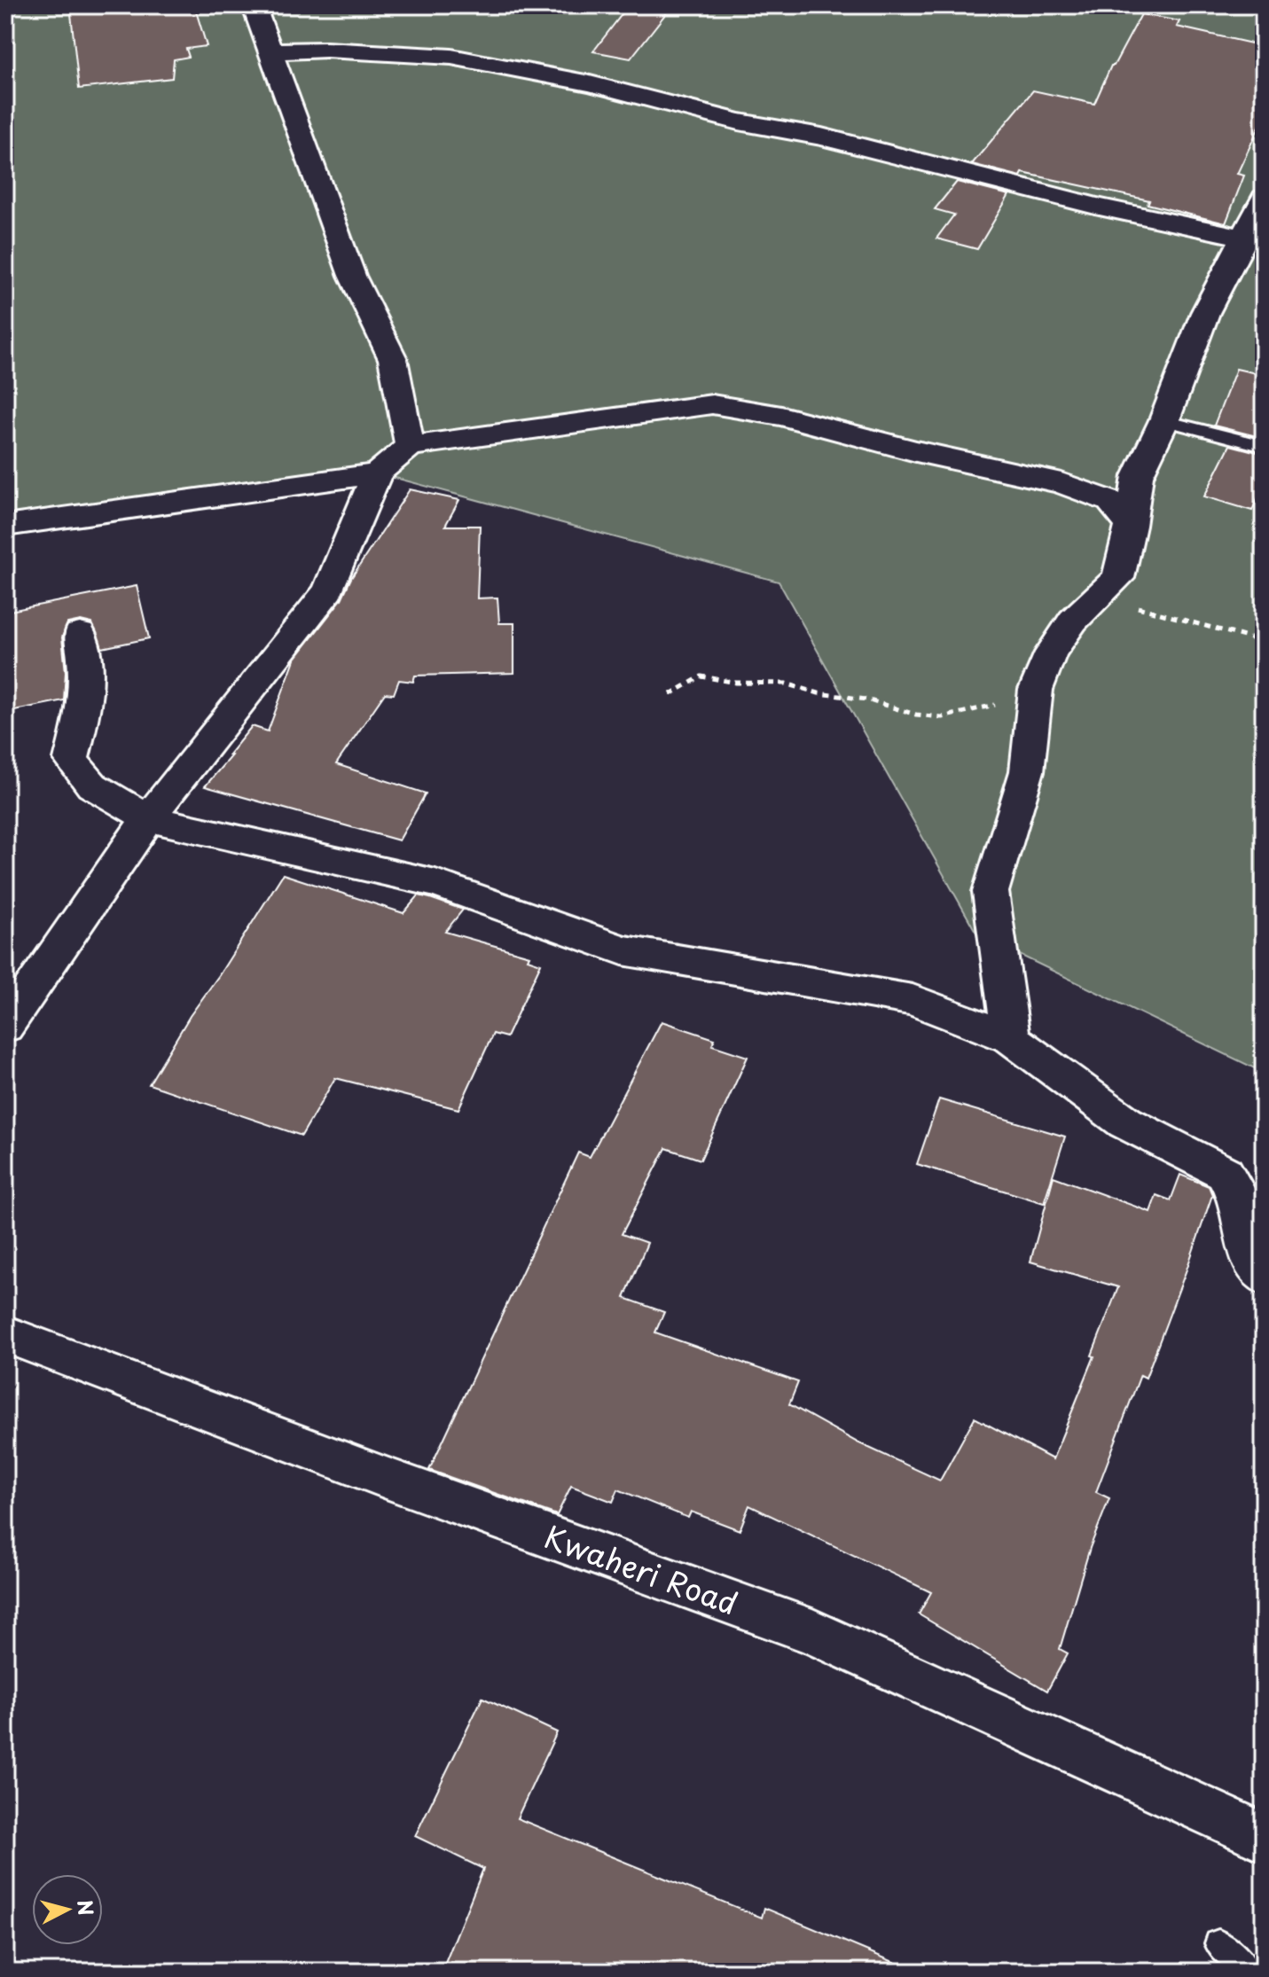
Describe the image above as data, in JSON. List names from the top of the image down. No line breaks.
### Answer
{"streets":{"street":["Kwaheri Road"]},"north":"right"}
